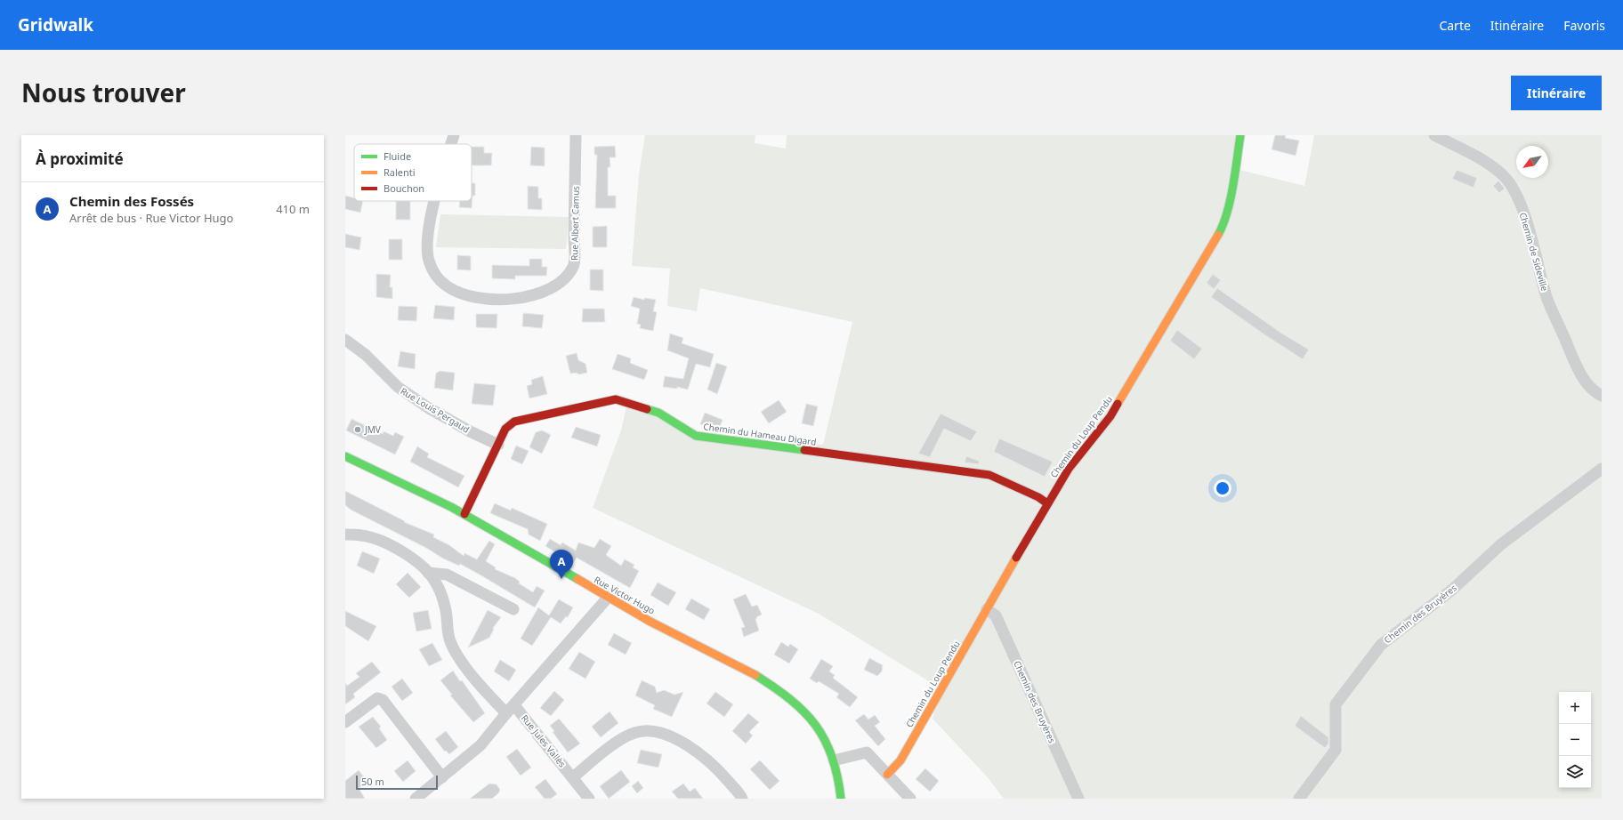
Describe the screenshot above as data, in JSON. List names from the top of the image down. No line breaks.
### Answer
{"streets":{"street":["Rue Albert Camus","Chemin de Sideville","Rue Louis Pergaud","Chemin du Hameau Digard","Chemin du Loup Pendu","Rue Victor Hugo","Chemin des Bruyères","Rue Jules Vallès"]},"crossings":[["Rue Louis Pergaud","Chemin du Hameau Digard"],["Chemin du Hameau Digard","Chemin du Loup Pendu"],["Chemin du Hameau Digard","Rue Victor Hugo"],["Chemin du Loup Pendu","Chemin des Bruyères"]],"places":["JMV"],"legend":["Fluide","Ralenti","Bouchon"],"scale_bar":"50 m","north":"bottom left","page":{"header":"Gridwalk","nav":["Carte","Itinéraire","Favoris"],"title":"Nous trouver","buttons":"Itinéraire","heading":"À proximité","list":[{"mark":"A","name":"Chemin des Fossés","note":"Arrêt de bus · Rue Victor Hugo","value":"410 m"}],"pins":"A","map_buttons":["+","−"],"scale":"50 m"}}
